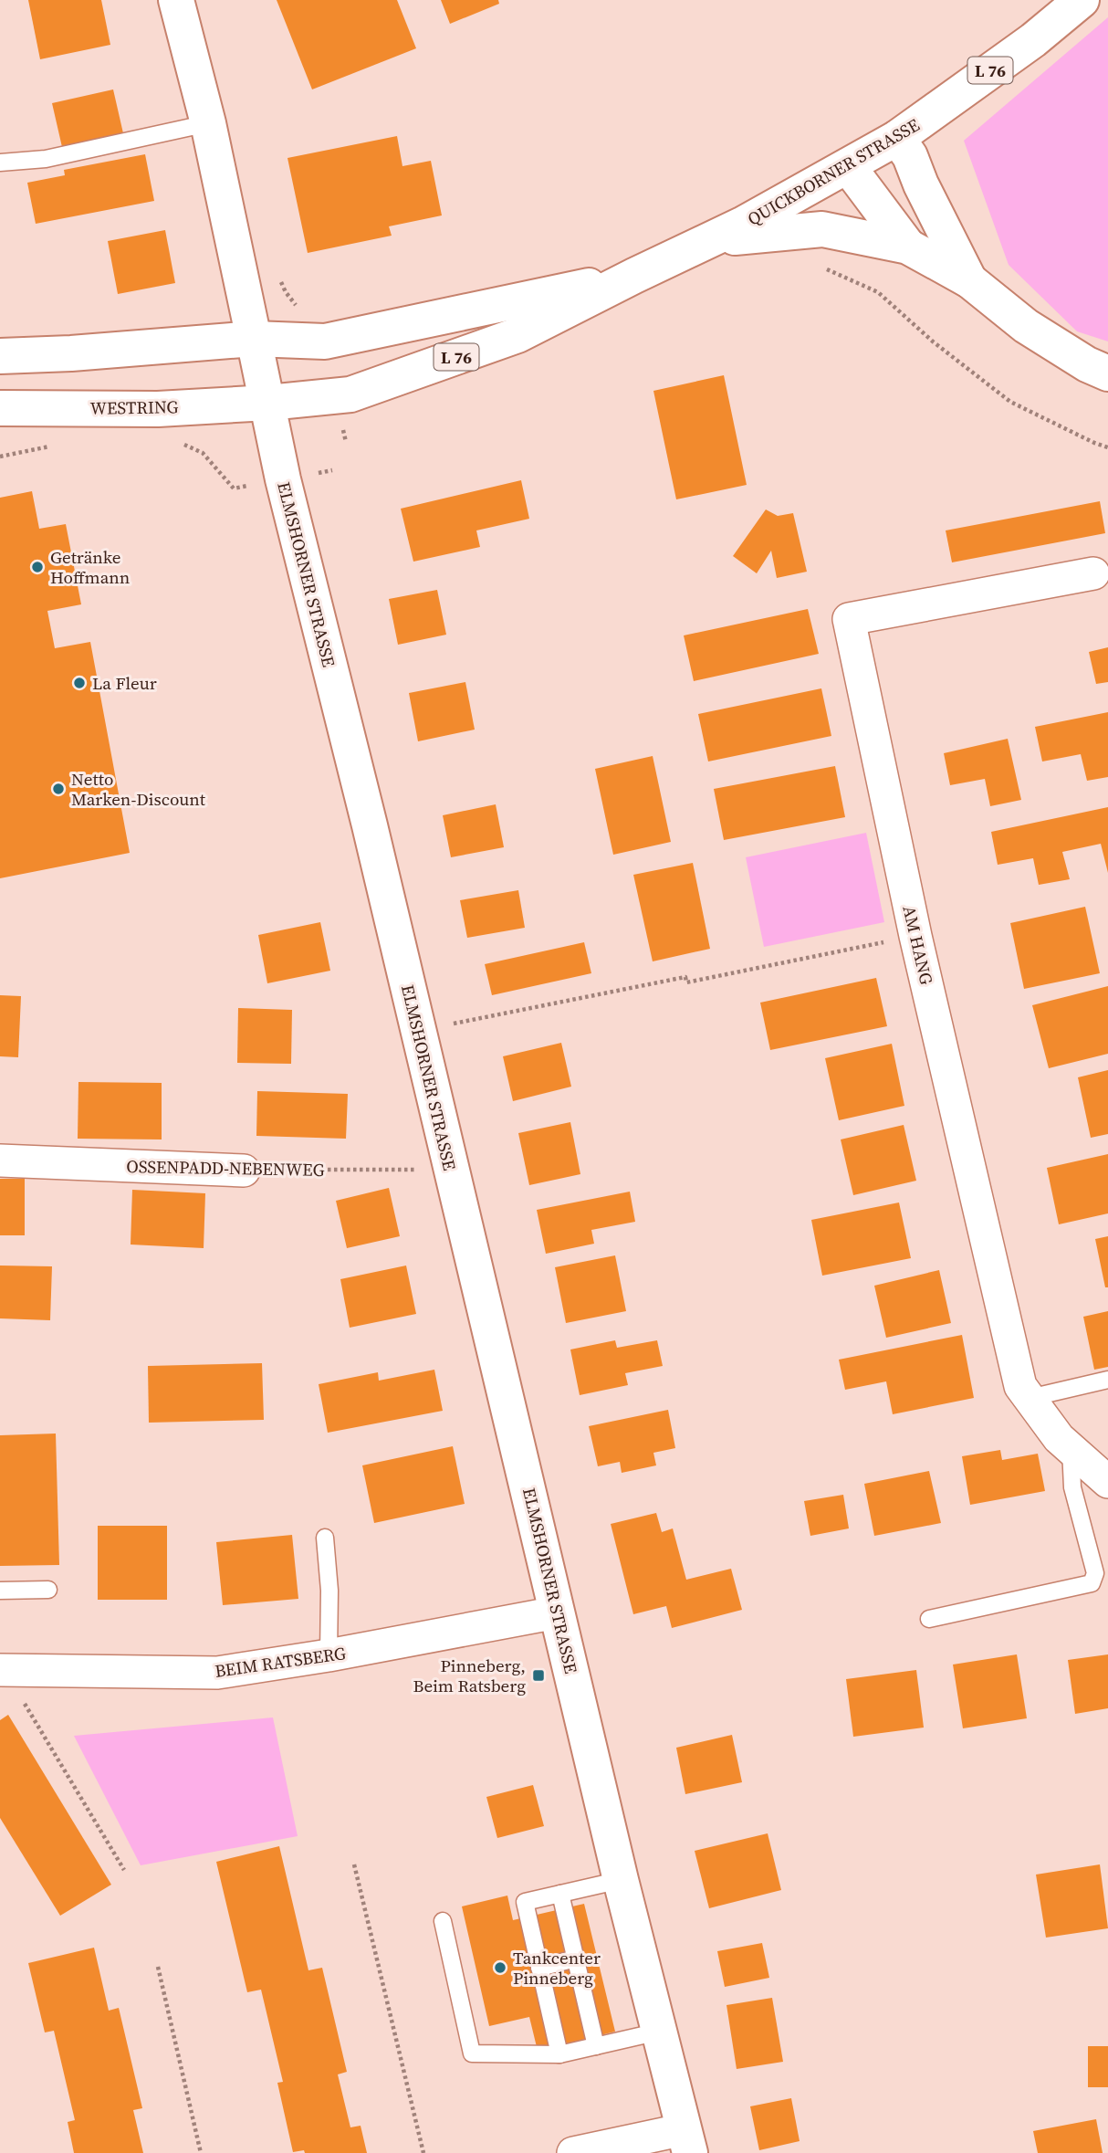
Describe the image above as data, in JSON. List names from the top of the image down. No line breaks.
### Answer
{"streets":{"main road":["L 76","QUICKBORNER STRASSE","WESTRING","ELMSHORNER STRASSE"],"street":["AM HANG","OSSENPADD-NEBENWEG","BEIM RATSBERG"]},"crossings":[["QUICKBORNER STRASSE","WESTRING"],["QUICKBORNER STRASSE","ELMSHORNER STRASSE"],["WESTRING","ELMSHORNER STRASSE"],["ELMSHORNER STRASSE","OSSENPADD-NEBENWEG"],["ELMSHORNER STRASSE","BEIM RATSBERG"]],"places":{"other":["Getränke Hoffmann","La Fleur","Netto Marken-Discount","Tankcenter Pinneberg"],"transit":["Pinneberg, Beim Ratsberg"]}}
